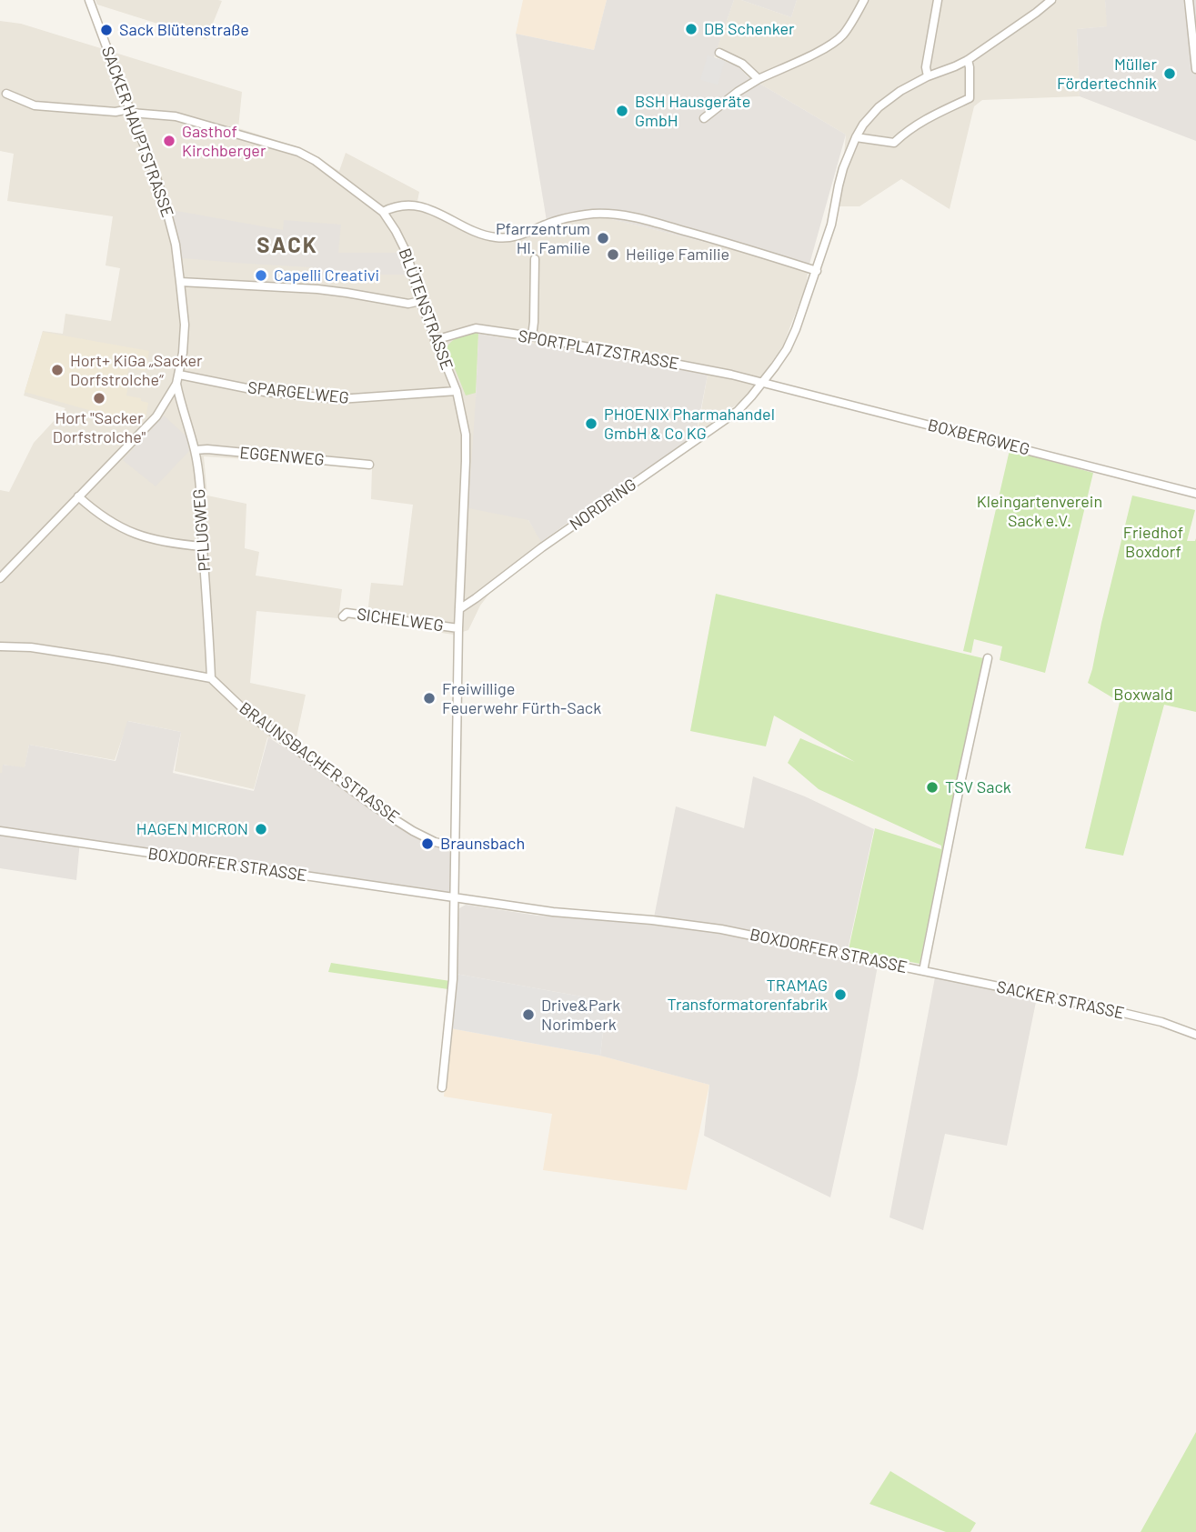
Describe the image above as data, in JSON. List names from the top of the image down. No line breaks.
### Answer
{"streets":{"street":["SACKER HAUPTSTRASSE","BLÜTENSTRASSE","SPORTPLATZSTRASSE","SPARGELWEG","BOXBERGWEG","EGGENWEG","NORDRING","PFLUGWEG","SICHELWEG","BRAUNSBACHER STRASSE","BOXDORFER STRASSE","SACKER STRASSE"]},"crossings":[["SACKER HAUPTSTRASSE","BLÜTENSTRASSE"],["SACKER HAUPTSTRASSE","SPARGELWEG"],["SACKER HAUPTSTRASSE","PFLUGWEG"],["BLÜTENSTRASSE","SPORTPLATZSTRASSE"],["BLÜTENSTRASSE","SPARGELWEG"],["BLÜTENSTRASSE","NORDRING"],["SPORTPLATZSTRASSE","BOXBERGWEG"],["SPORTPLATZSTRASSE","NORDRING"],["BOXBERGWEG","NORDRING"],["EGGENWEG","PFLUGWEG"],["PFLUGWEG","BRAUNSBACHER STRASSE"],["BOXDORFER STRASSE","SACKER STRASSE"]],"districts":["SACK"],"parks":["Kleingartenverein Sack e.V.","Friedhof Boxdorf","Boxwald"],"places":["DB Schenker","Sack Blütenstraße","Müller Fördertechnik","BSH Hausgeräte GmbH","Gasthof Kirchberger","Pfarrzentrum Hl. Familie","Heilige Familie","Capelli Creativi","Hort+ KiGa „Sacker Dorfstrolche“","Hort \"Sacker Dorfstrolche\"","PHOENIX Pharmahandel GmbH & Co KG","Freiwillige Feuerwehr Fürth-Sack","TSV Sack","HAGEN MICRON","Braunsbach","TRAMAG Transformatorenfabrik","Drive&Park Norimberk"]}
